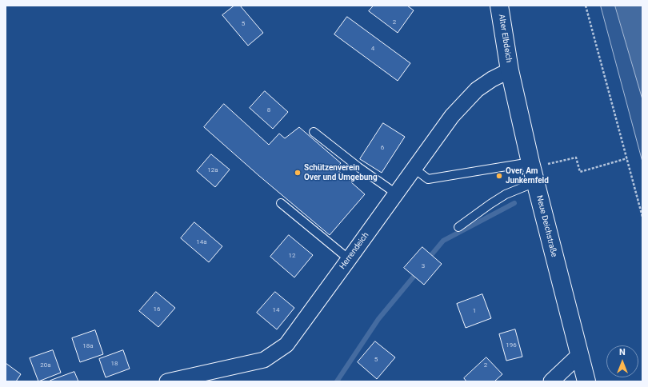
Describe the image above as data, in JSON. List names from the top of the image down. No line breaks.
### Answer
{"streets":{"street":["Alter Elbdeich","Neue Deichstraße","Herrendeich"]},"crossings":[["Alter Elbdeich","Neue Deichstraße"],["Alter Elbdeich","Herrendeich"],["Neue Deichstraße","Herrendeich"]],"places":["Schützenverein Over und Umgebung","Over, Am Junkernfeld"],"house_numbers":["2","5","4","8","6","12a","14a","12","3","16","14","1","196","18a","5","18","20a","2"],"north":"top"}
